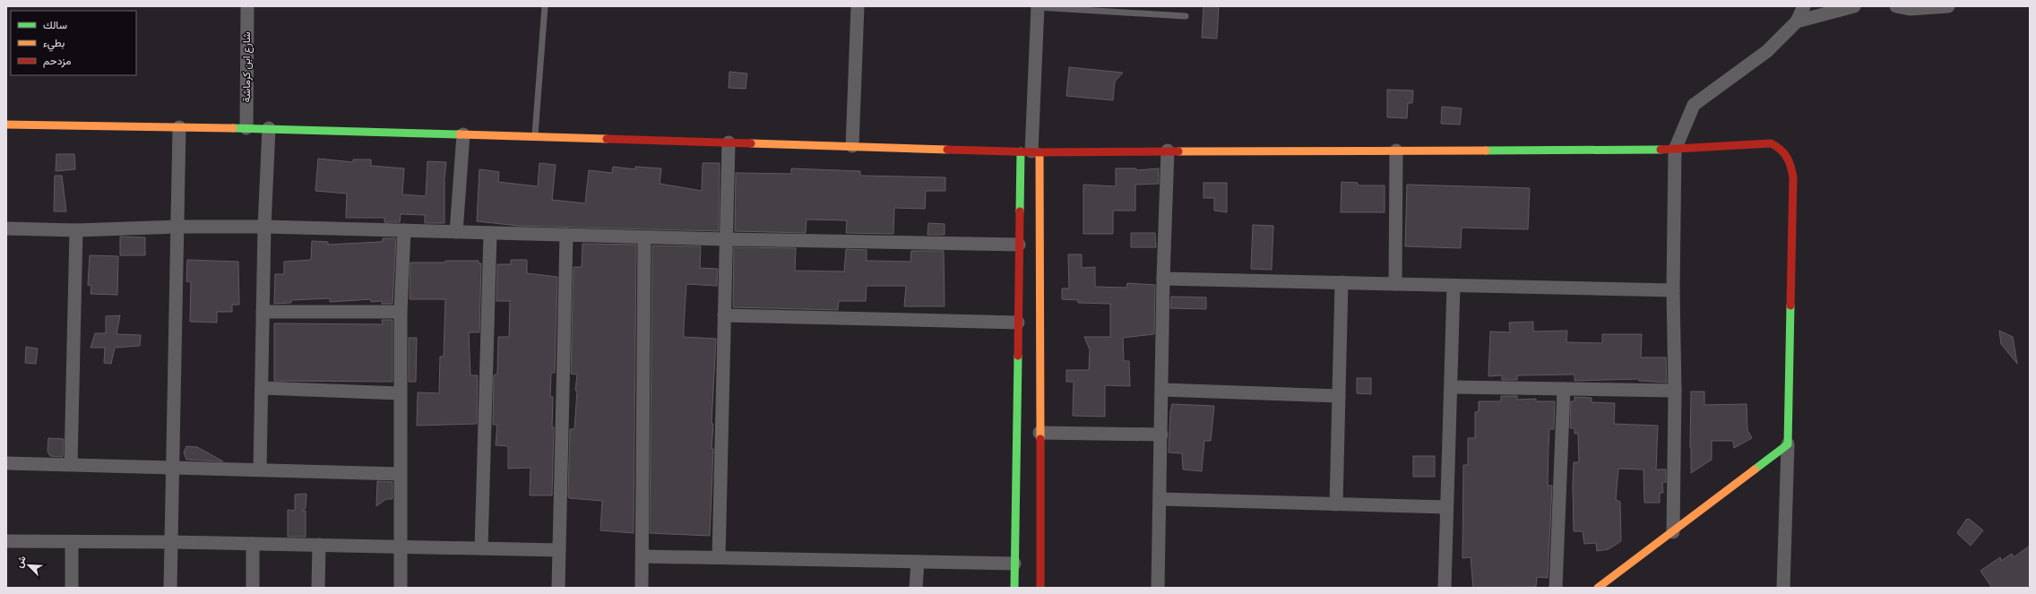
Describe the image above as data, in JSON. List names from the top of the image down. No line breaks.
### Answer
{"streets":{"street":["شارع ابن كرماشة"]},"legend":["سالك","بطيء","مزدحم"],"north":"top left"}
